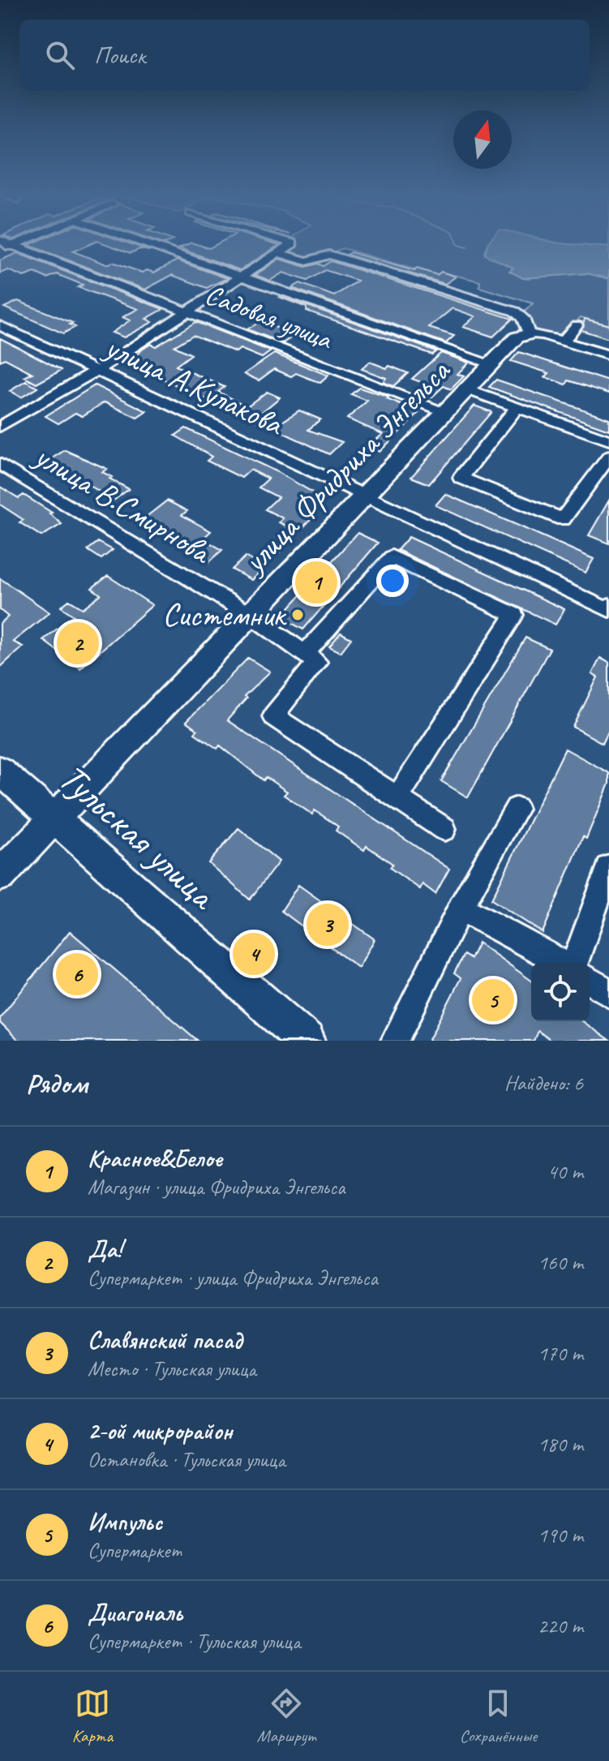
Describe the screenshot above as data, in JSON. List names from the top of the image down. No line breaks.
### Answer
{"streets":{"main road":["улица Фридриха Энгельса","Тульская улица"],"street":["Садовая улица","улица А.Кулакова","улица В.Смирнова"]},"crossings":[["Садовая улица","улица Фридриха Энгельса"],["улица А.Кулакова","улица Фридриха Энгельса"],["улица Фридриха Энгельса","улица В.Смирнова"],["улица Фридриха Энгельса","Тульская улица"]],"places":["Системник"],"north":"top","page":{"search":"Поиск","pins":["1","2","3","4","6","5"],"heading":["Рядом","Найдено: 6"],"list":[{"mark":"1","name":"Красное&Белое","note":"Магазин · улица Фридриха Энгельса","value":"40 m"},{"mark":"2","name":"Да!","note":"Супермаркет · улица Фридриха Энгельса","value":"160 m"},{"mark":"3","name":"Славянский пасад","note":"Место · Тульская улица","value":"170 m"},{"mark":"4","name":"2-ой микрорайон","note":"Остановка · Тульская улица","value":"180 m"},{"mark":"5","name":"Импульс","note":"Супермаркет","value":"190 m"},{"mark":"6","name":"Диагональ","note":"Супермаркет · Тульская улица","value":"220 m"}],"nav":["Карта","Маршрут","Сохранённые"]}}
